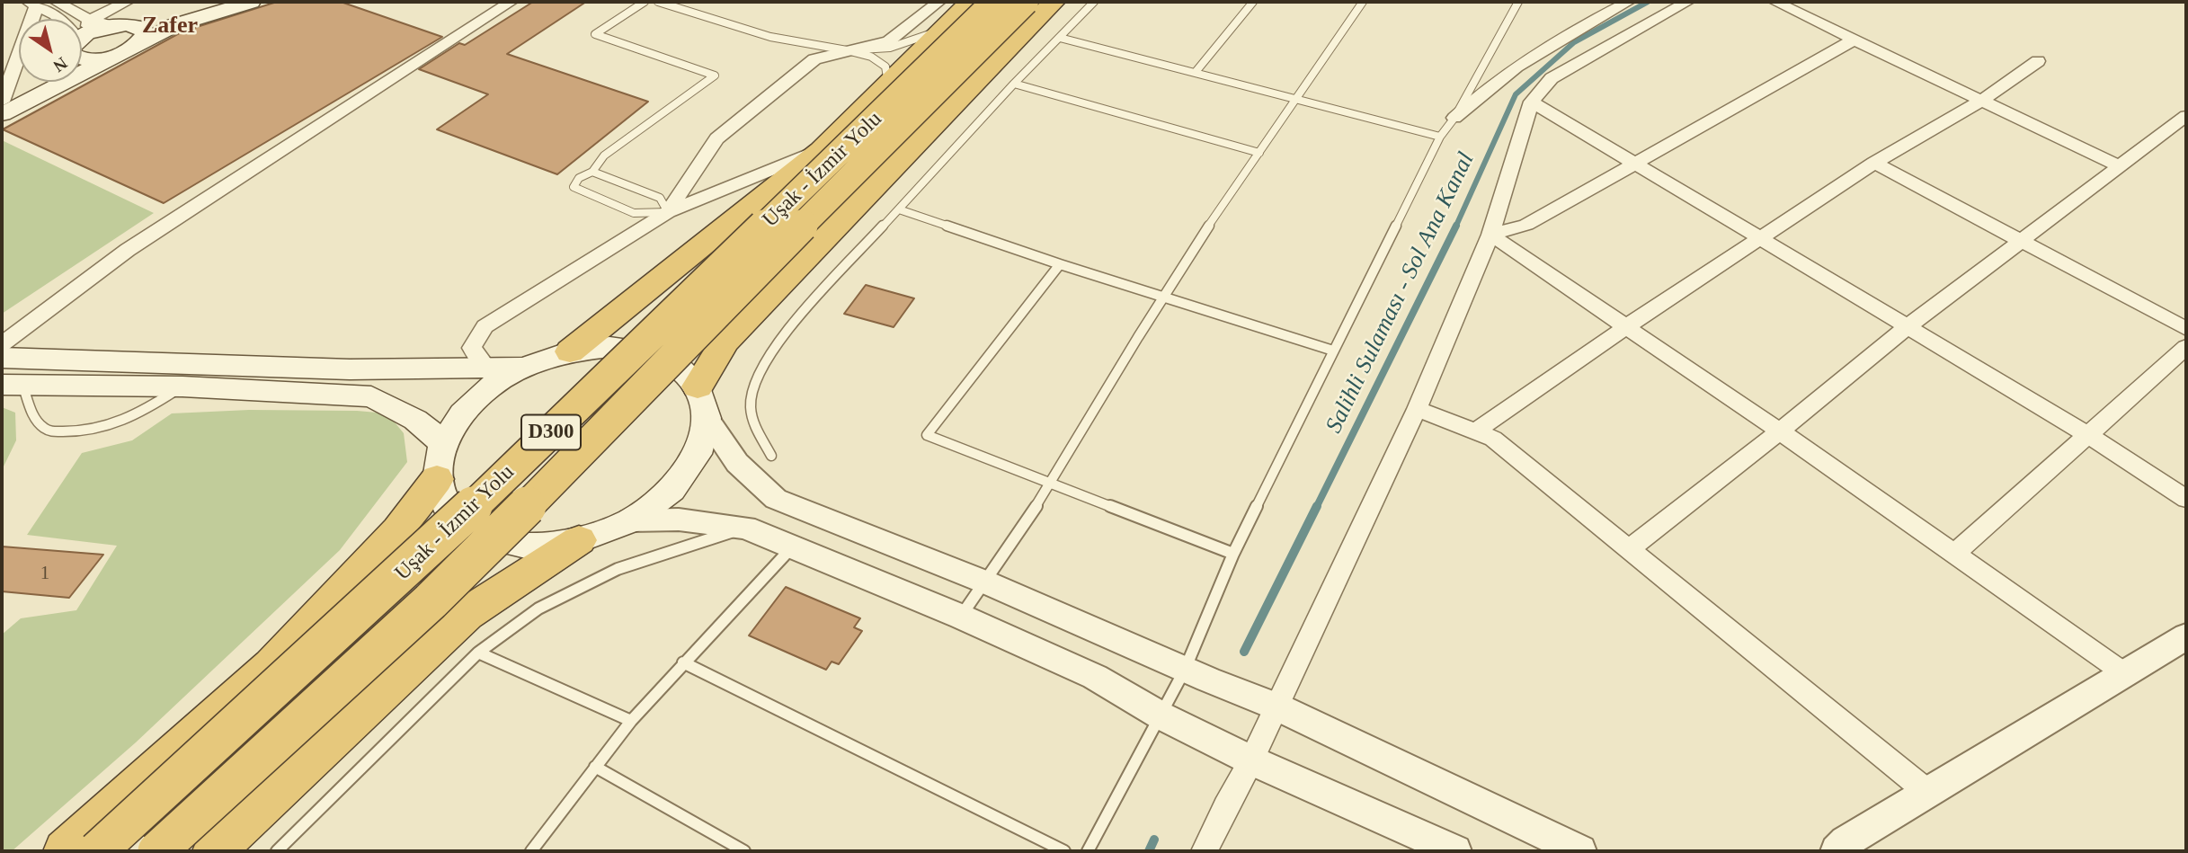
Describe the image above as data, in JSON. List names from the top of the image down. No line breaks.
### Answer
{"streets":{"highway":["Uşak - İzmir Yolu","D300"]},"districts":["Zafer"],"water":["Salihli Sulaması - Sol Ana Kanal"],"house_numbers":["1"],"north":"bottom right"}
